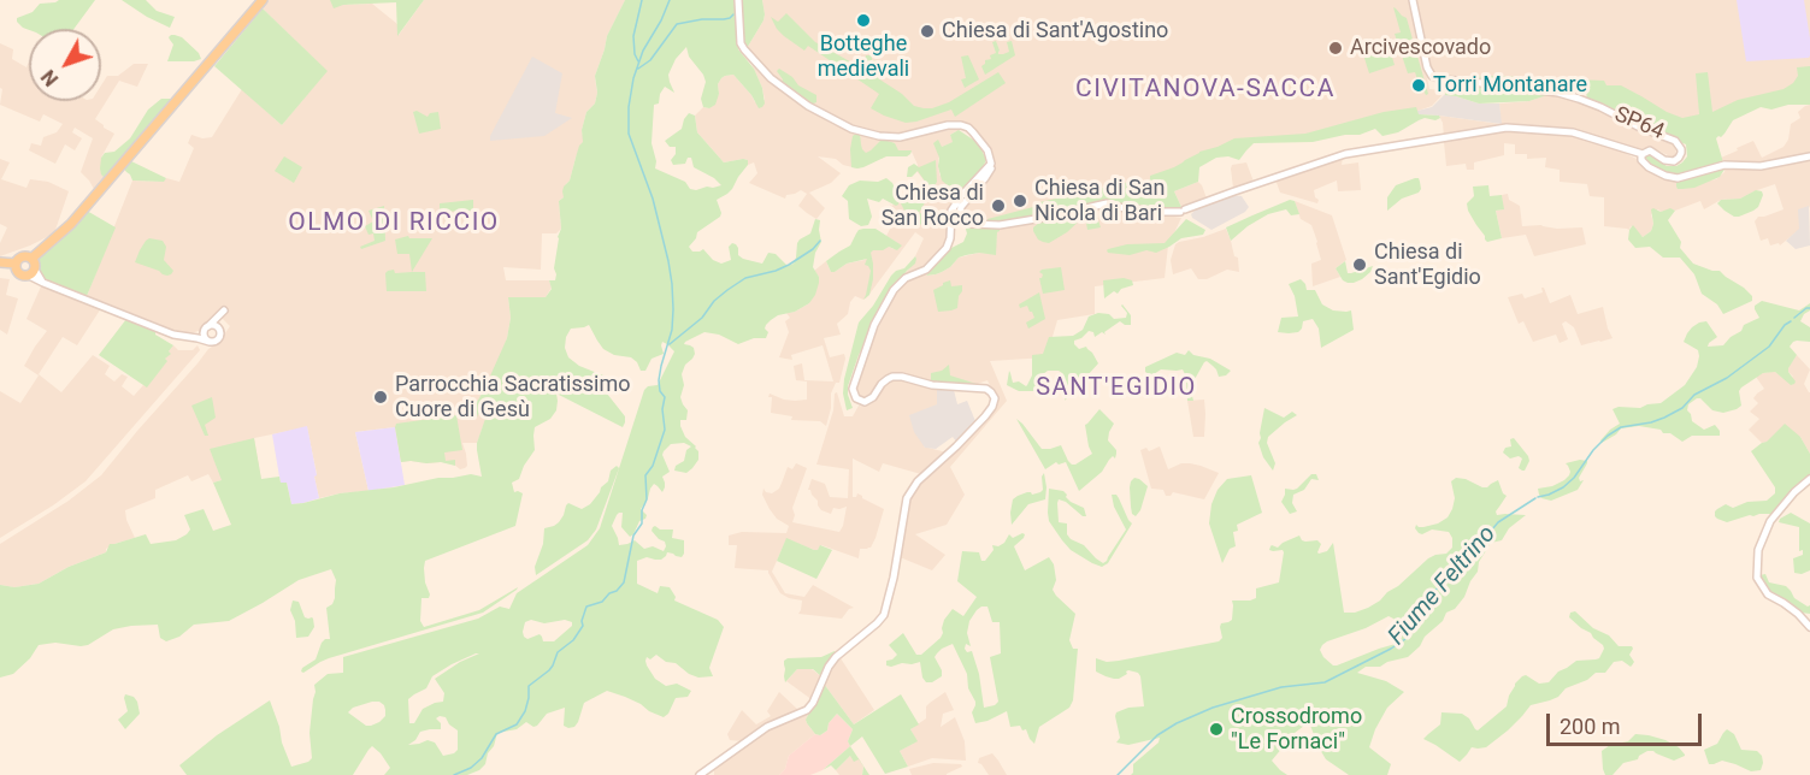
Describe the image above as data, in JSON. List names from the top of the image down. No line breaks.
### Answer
{"streets":{"street":["SP64"]},"districts":["CIVITANOVA-SACCA","OLMO DI RICCIO","SANT'EGIDIO"],"water":["Fiume Feltrino"],"places":["Botteghe medievali","Chiesa di Sant'Agostino","Arcivescovado","Torri Montanare","Chiesa di San Nicola di Bari","Chiesa di San Rocco","Chiesa di Sant'Egidio","Parrocchia Sacratissimo Cuore di Gesù","Crossodromo \"Le Fornaci\""],"scale_bar":"200 m","north":"bottom left"}
